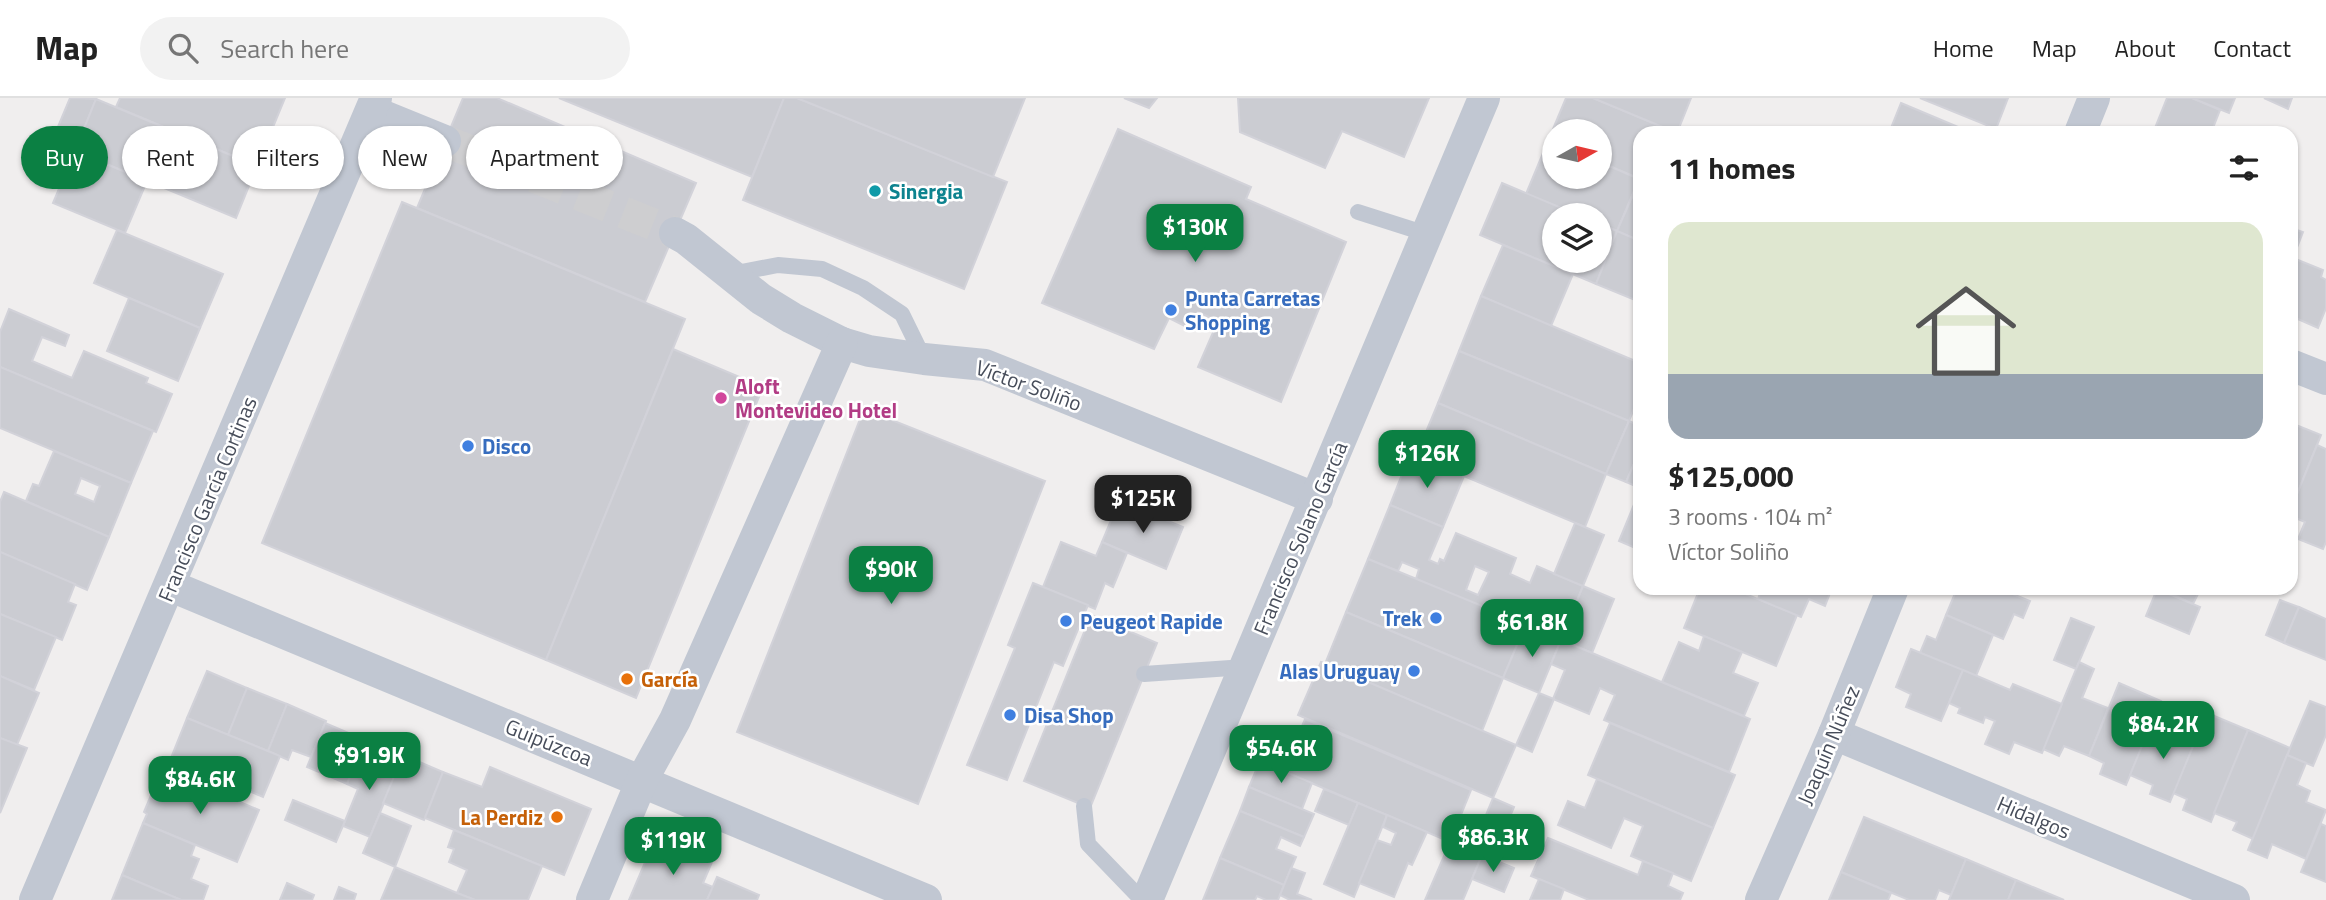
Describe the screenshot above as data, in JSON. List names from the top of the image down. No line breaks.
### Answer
{"streets":{"street":["Víctor Soliño","Francisco García Cortinas","Francisco Solano García","Guipúzcoa","Joaquín Núñez","Hidalgos"]},"crossings":[["Víctor Soliño","Francisco Solano García"],["Francisco García Cortinas","Guipúzcoa"],["Joaquín Núñez","Hidalgos"]],"places":["Sinergia","Punta Carretas Shopping","Aloft Montevideo Hotel","Disco","Trek","Peugeot Rapide","Alas Uruguay","García","Disa Shop","La Perdiz"],"north":"right","page":{"header":"Map","search":"Search here","nav":["Home","Map","About","Contact"],"chip":["Buy","Rent","Filters","New","Apartment"],"heading":"11 homes","price":["$130K","$126K","$125K","$90K","$61.8K","$84.2K","$54.6K","$91.9K","$84.6K","$86.3K","$119K"],"list":[{"name":"$125,000","note":"3 rooms · 104 m² · Víctor Soliño"}]}}
